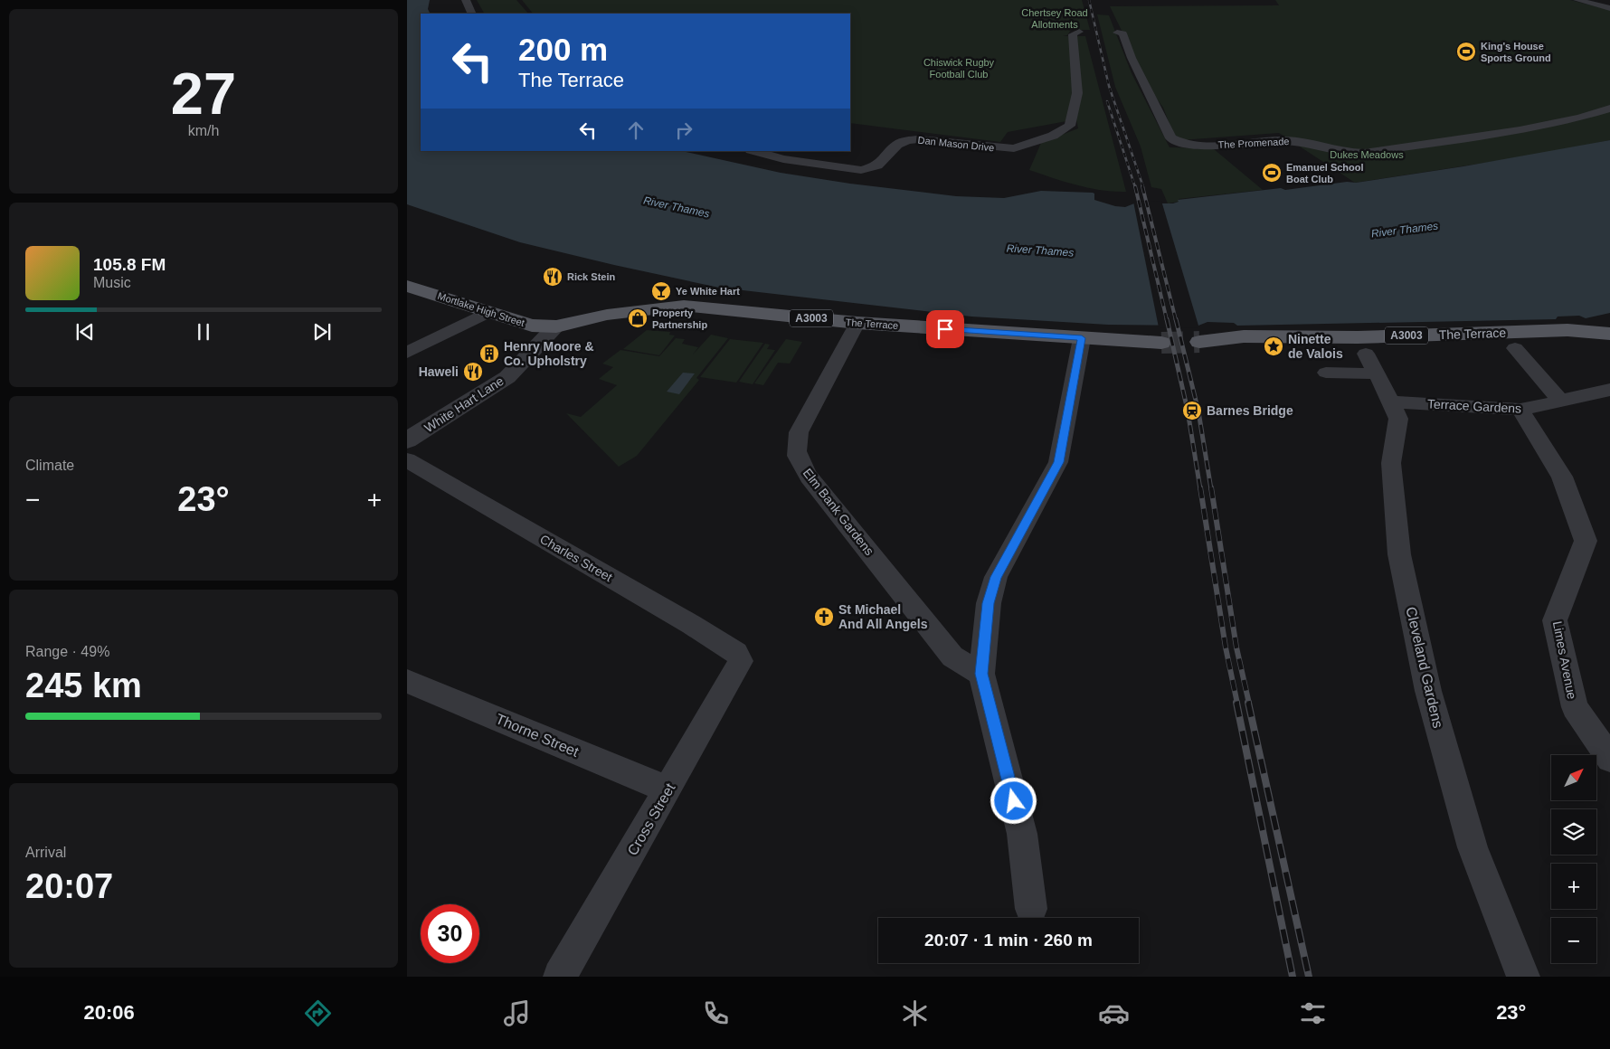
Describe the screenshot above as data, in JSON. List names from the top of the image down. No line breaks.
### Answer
{"streets":{"main road":["Mortlake High Street","A3003","The Terrace"],"street":["The Promenade","Dan Mason Drive","White Hart Lane","Terrace Gardens","Elm Bank Gardens","Charles Street","Limes Avenue","Cleveland Gardens","Thorne Street","Cross Street"]},"crossings":[["Mortlake High Street","The Terrace"],["Mortlake High Street","White Hart Lane"],["The Terrace","White Hart Lane"],["The Terrace","Elm Bank Gardens"],["Terrace Gardens","Limes Avenue"],["Terrace Gardens","Cleveland Gardens"],["Charles Street","Cross Street"],["Thorne Street","Cross Street"]],"water":["River Thames"],"parks":["Chertsey Road Allotments","Chiswick Rugby Football Club","Dukes Meadows"],"places":{"sports":["King's House Sports Ground","Emanuel School Boat Club"],"restaurant":["Rick Stein","Haweli"],"bar":["Ye White Hart"],"shop":["Property Partnership"],"place":["Ninette de Valois"],"building":["Henry Moore & Co. Upholstry"],"station":["Barnes Bridge"],"church":["St Michael And All Angels"]},"north":"top right","page":{"tile":[["27","km/h"],"Climate",["Range · 49%","245 km"],["Arrival","20:07"]],"turn":["200 m","The Terrace"],"song":["105.8 FM","Music"],"heat":["−","23°","+"],"map_buttons":["+","−"],"limit":"30","trip":"20:07 · 1 min · 260 m","tabs":["20:06","23°"]}}
